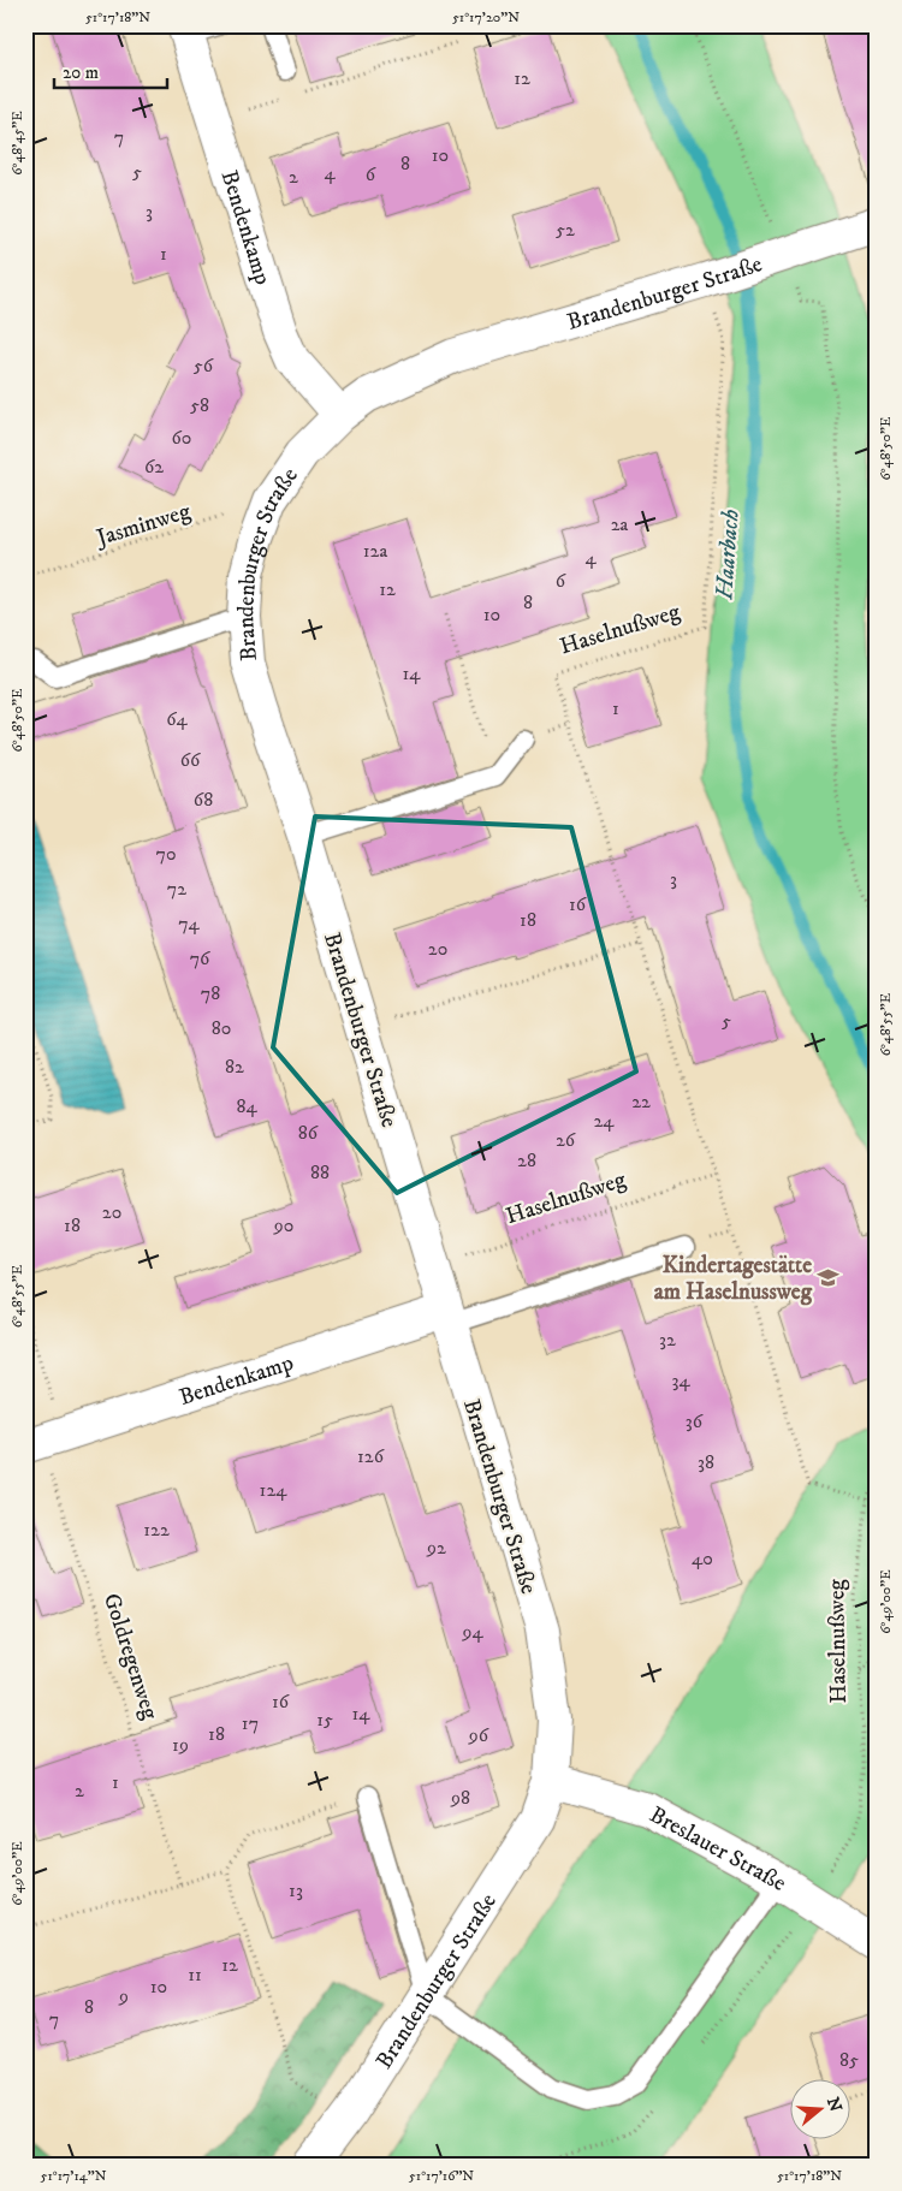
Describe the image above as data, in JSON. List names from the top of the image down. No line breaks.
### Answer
{"streets":{"street":["Bendenkamp","Brandenburger Straße","Breslauer Straße"],"path":["Jasminweg","Haselnußweg","Goldregenweg"]},"crossings":[["Bendenkamp","Brandenburger Straße"],["Bendenkamp","Goldregenweg"],["Brandenburger Straße","Jasminweg"],["Brandenburger Straße","Haselnußweg"],["Brandenburger Straße","Breslauer Straße"],["Haselnußweg","Breslauer Straße"]],"water":["Haarbach"],"places":{"school or university":["Kindertagestätte am Haselnussweg"]},"house_numbers":["12","7","10","8","5","4","6","2","3","52","1","56","58","60","62","2a","12a","4","6","12","8","10","14","1","64","66","68","70","3","72","16","18","74","20","76","78","5","80","82","22","84","24","86","26","28","88","20","18","90","32","34","36","126","38","124","122","92","40","94","16","14","15","17","18","96","19","1","2","98","13","12","11","10","9","8","7","85"],"scale_bar":"20 m","north":"right","coordinates":["51°17'18\"N","51°17'20\"N","6°48'45\"E","6°48'50\"E","6°48'55\"E","6°49'00\"E","51°17'14\"N","51°17'16\"N"]}
